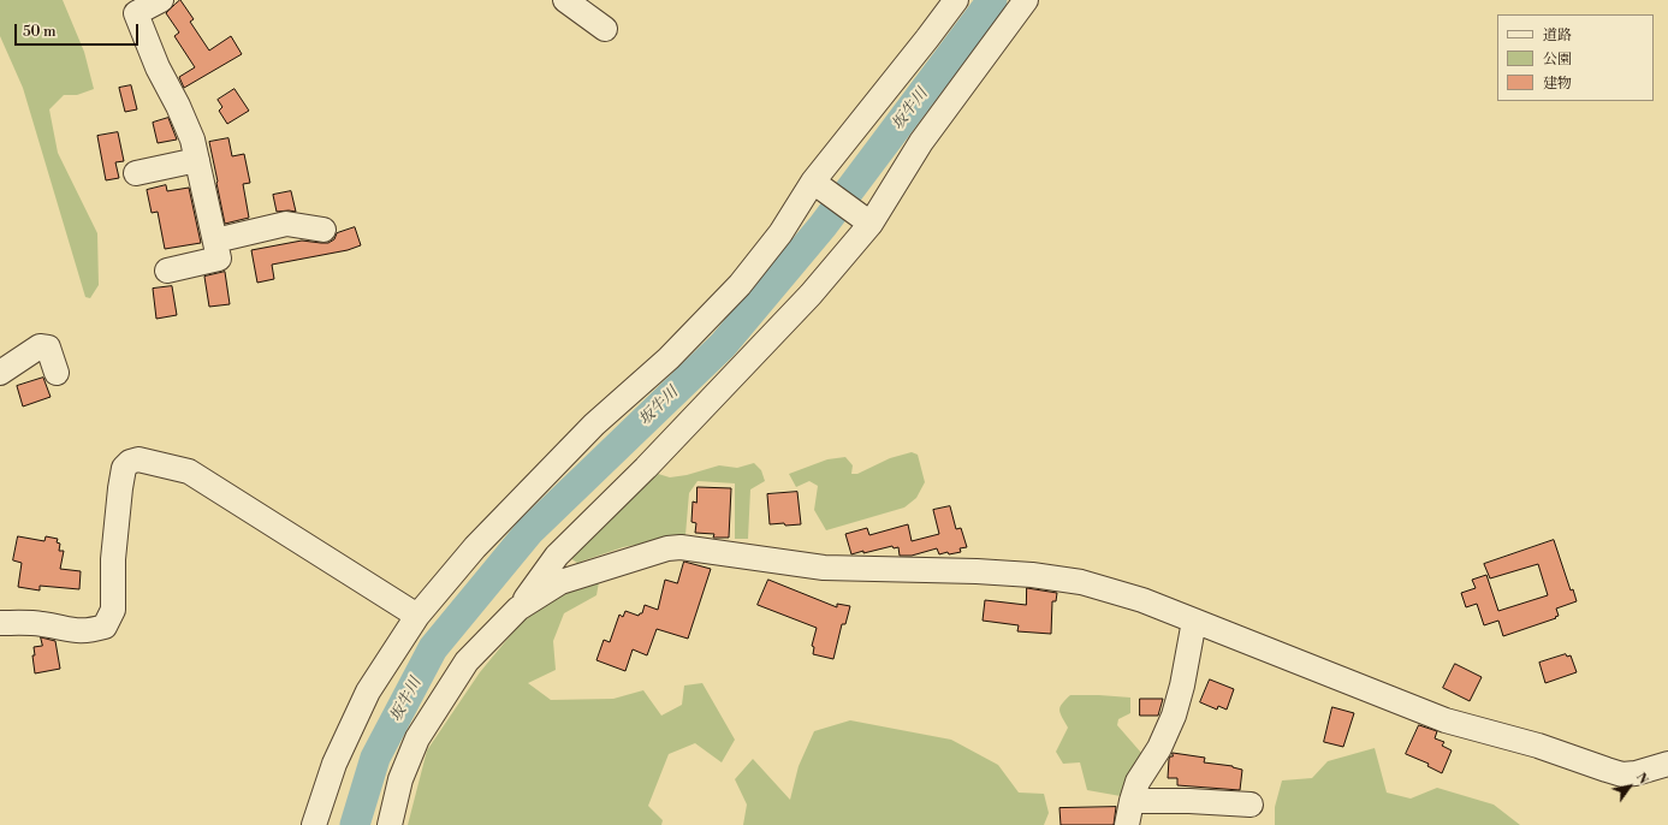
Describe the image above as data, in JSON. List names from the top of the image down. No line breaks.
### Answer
{"water":["坂牛川"],"legend":["道路","公園","建物"],"scale_bar":"50 m","north":"top right"}
